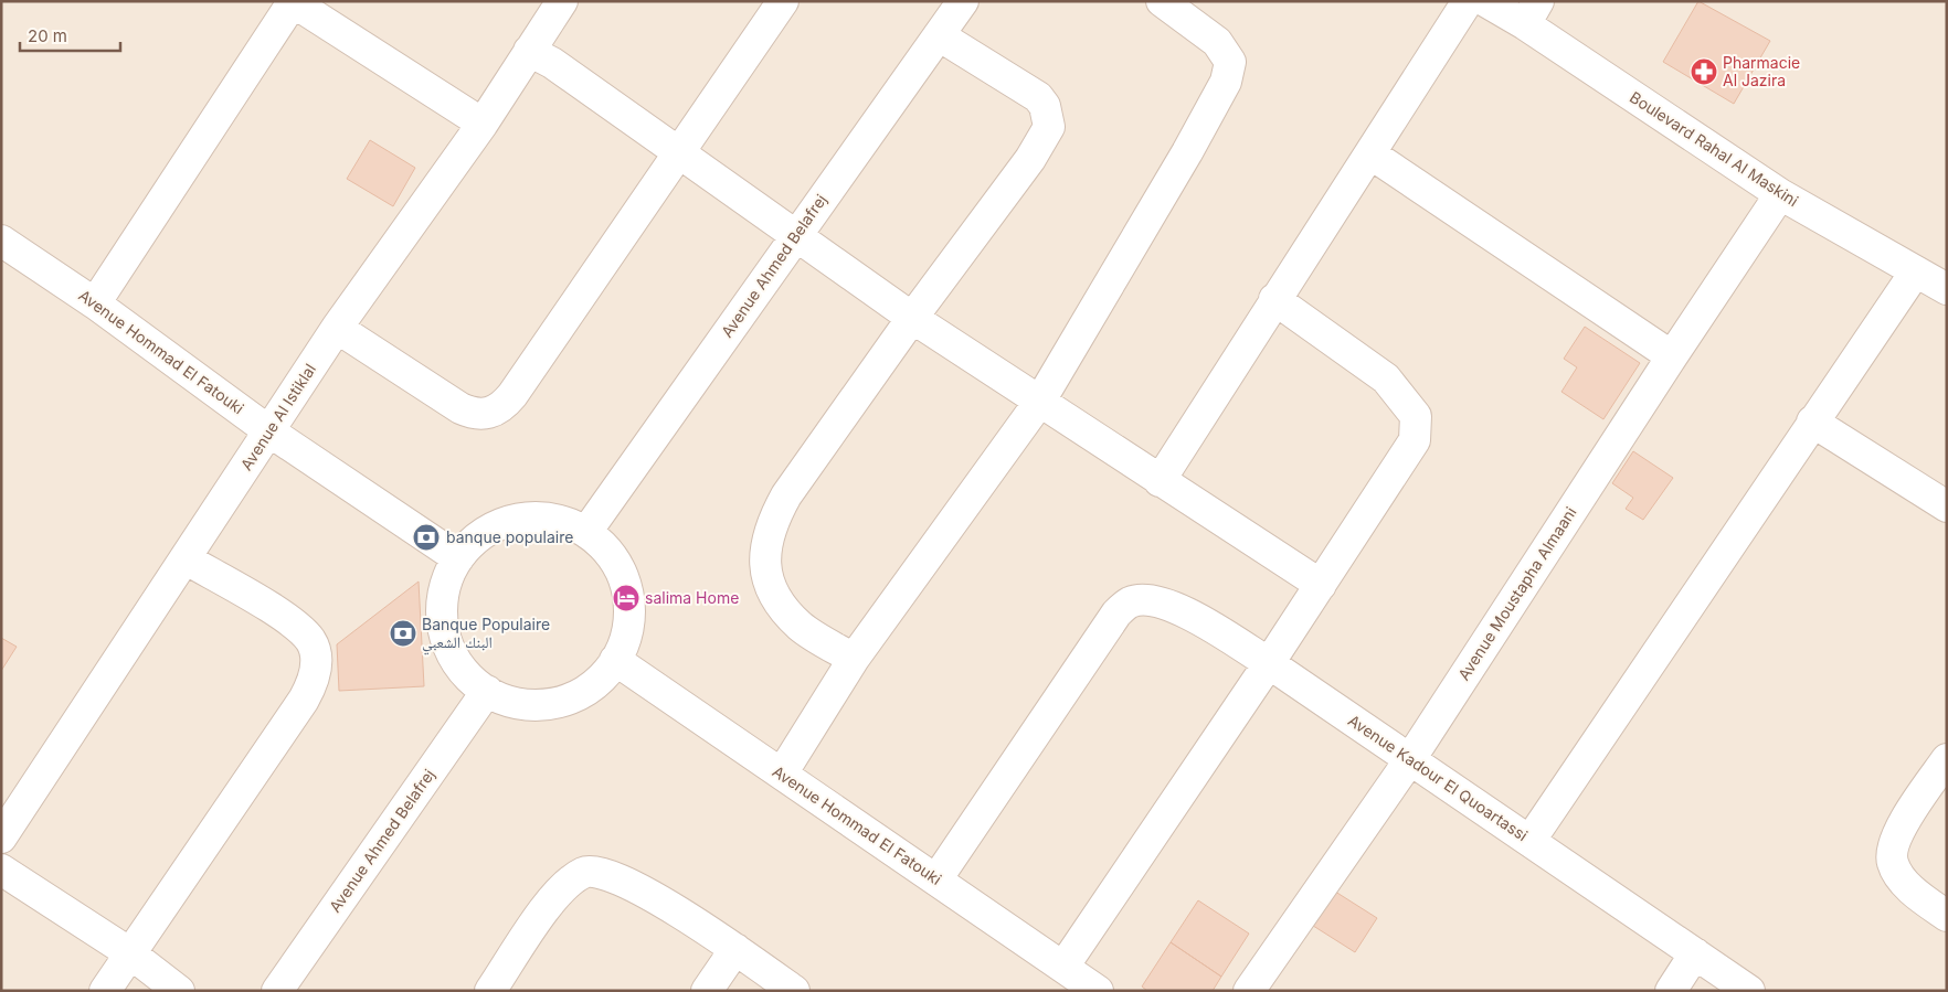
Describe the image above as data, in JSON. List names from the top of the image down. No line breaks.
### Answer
{"streets":{"street":["Boulevard Rahal Al Maskini","Avenue Ahmed Belafrej","Avenue Hommad El Fatouki","Avenue Al Istiklal","Avenue Moustapha Almaani","Avenue Kadour El Quoartassi"]},"crossings":[["Boulevard Rahal Al Maskini","Avenue Moustapha Almaani"],["Avenue Ahmed Belafrej","Avenue Hommad El Fatouki"],["Avenue Hommad El Fatouki","Avenue Al Istiklal"],["Avenue Hommad El Fatouki","Avenue Kadour El Quoartassi"],["Avenue Moustapha Almaani","Avenue Kadour El Quoartassi"]],"places":{"pharmacy":["Pharmacie Al Jazira"],"bank":["banque populaire","Banque Populaire البنك الشعبي"],"hotel":["salima Home"]},"scale_bar":"20 m"}
